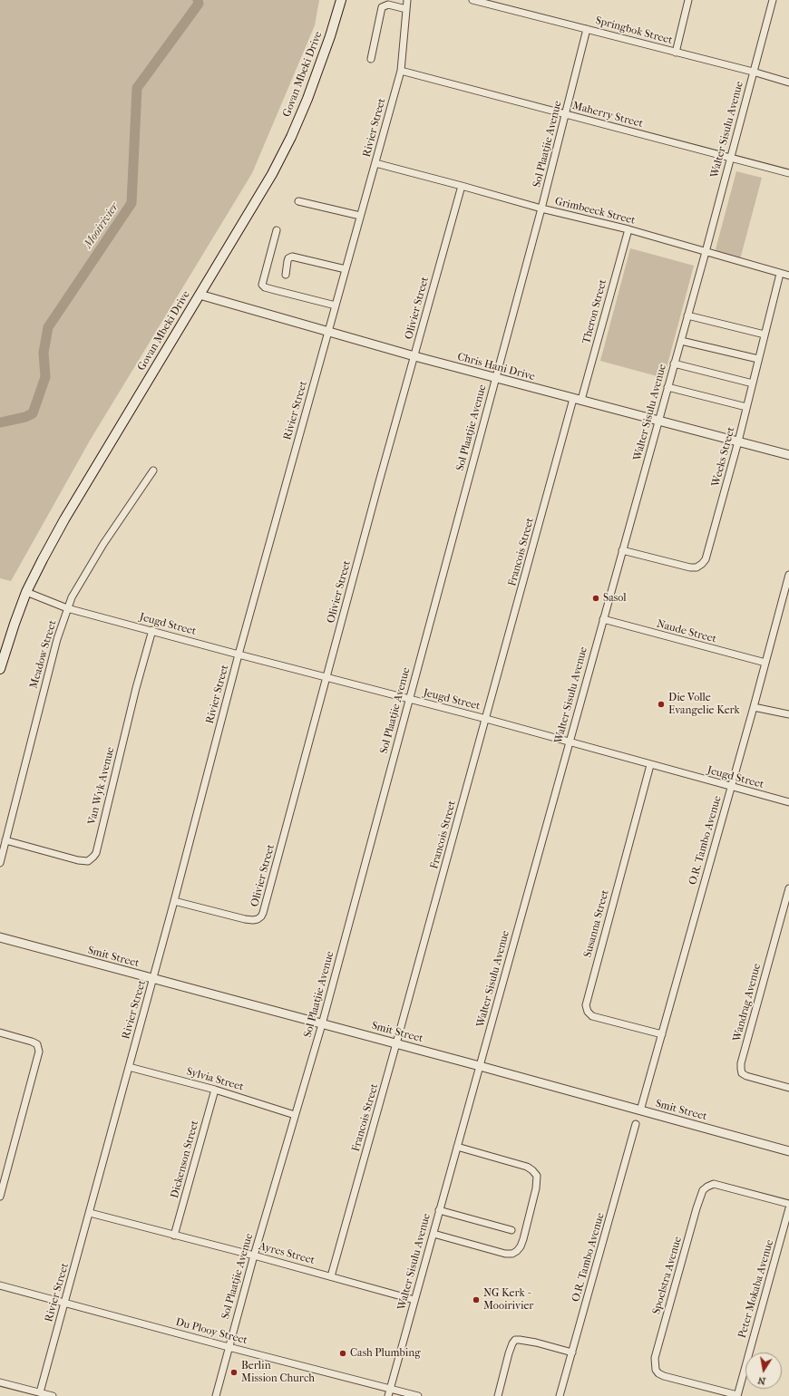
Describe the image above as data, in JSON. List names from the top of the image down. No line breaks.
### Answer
{"streets":{"main road":["Govan Mbeki Drive"],"street":["Springbok Street","Maherry Street","Rivier Street","Walter Sisulu Avenue","Sol Plaatjie Avenue","Grimbeeck Street","Olivier Street","Theron Street","Chris Hani Drive","Weeks Street","Francois Street","Jeugd Street","Naude Street","Meadow Street","Van Wyk Avenue","O.R. Tambo Avenue","Susanna Street","Smit Street","Wandrag Avenue","Sylvia Street","Dickenson Street","Ayres Street","Spoelstra Avenue","Peter Mokaba Avenue","Du Plooy Street"]},"crossings":[["Springbok Street","Walter Sisulu Avenue"],["Springbok Street","Sol Plaatjie Avenue"],["Govan Mbeki Drive","Chris Hani Drive"],["Govan Mbeki Drive","Jeugd Street"],["Maherry Street","Rivier Street"],["Maherry Street","Walter Sisulu Avenue"],["Maherry Street","Sol Plaatjie Avenue"],["Rivier Street","Grimbeeck Street"],["Rivier Street","Olivier Street"],["Rivier Street","Chris Hani Drive"],["Rivier Street","Jeugd Street"],["Rivier Street","Smit Street"],["Rivier Street","Sylvia Street"],["Rivier Street","Ayres Street"],["Rivier Street","Du Plooy Street"],["Walter Sisulu Avenue","Grimbeeck Street"],["Walter Sisulu Avenue","Chris Hani Drive"],["Walter Sisulu Avenue","Weeks Street"],["Walter Sisulu Avenue","Jeugd Street"],["Walter Sisulu Avenue","Naude Street"],["Walter Sisulu Avenue","Smit Street"],["Walter Sisulu Avenue","Ayres Street"],["Walter Sisulu Avenue","Du Plooy Street"],["Sol Plaatjie Avenue","Grimbeeck Street"],["Sol Plaatjie Avenue","Chris Hani Drive"],["Sol Plaatjie Avenue","Jeugd Street"],["Sol Plaatjie Avenue","Smit Street"],["Sol Plaatjie Avenue","Sylvia Street"],["Sol Plaatjie Avenue","Ayres Street"],["Sol Plaatjie Avenue","Du Plooy Street"],["Grimbeeck Street","Olivier Street"],["Grimbeeck Street","Theron Street"],["Grimbeeck Street","Weeks Street"],["Olivier Street","Chris Hani Drive"],["Olivier Street","Jeugd Street"],["Theron Street","Chris Hani Drive"],["Theron Street","Francois Street"],["Chris Hani Drive","Weeks Street"],["Chris Hani Drive","Francois Street"],["Francois Street","Jeugd Street"],["Francois Street","Smit Street"],["Francois Street","Ayres Street"],["Jeugd Street","Meadow Street"],["Jeugd Street","Van Wyk Avenue"],["Jeugd Street","O.R. Tambo Avenue"],["Jeugd Street","Susanna Street"],["Naude Street","O.R. Tambo Avenue"],["Meadow Street","Van Wyk Avenue"],["O.R. Tambo Avenue","Susanna Street"],["O.R. Tambo Avenue","Smit Street"],["Sylvia Street","Dickenson Street"],["Dickenson Street","Ayres Street"],["Spoelstra Avenue","Peter Mokaba Avenue"]],"water":["Mooirivier"],"places":["Sasol","Die Volle Evangelie Kerk","NG Kerk - Mooirivier","Cash Plumbing","Berlin Mission Church"],"north":"bottom"}
